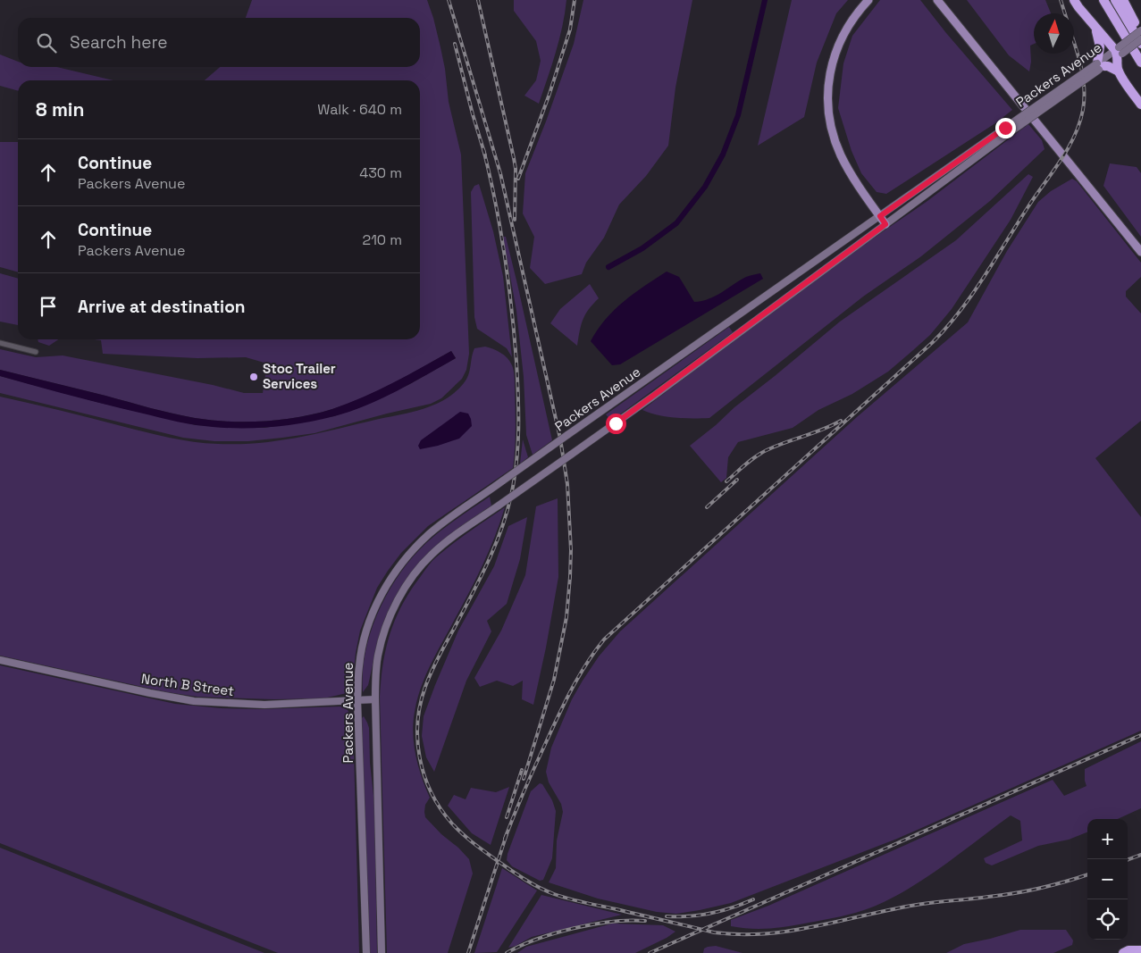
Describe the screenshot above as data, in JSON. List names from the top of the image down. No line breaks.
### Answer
{"streets":{"main road":["Packers Avenue","North B Street"]},"crossings":[["Packers Avenue","North B Street"]],"places":["Stoc Trailer Services"],"north":"top","page":{"search":"Search here","heading":["8 min","Walk · 640 m"],"list":[["Continue","Packers Avenue","430 m"],["Continue","Packers Avenue","210 m"],"Arrive at destination"],"map_buttons":["+","−"]}}
